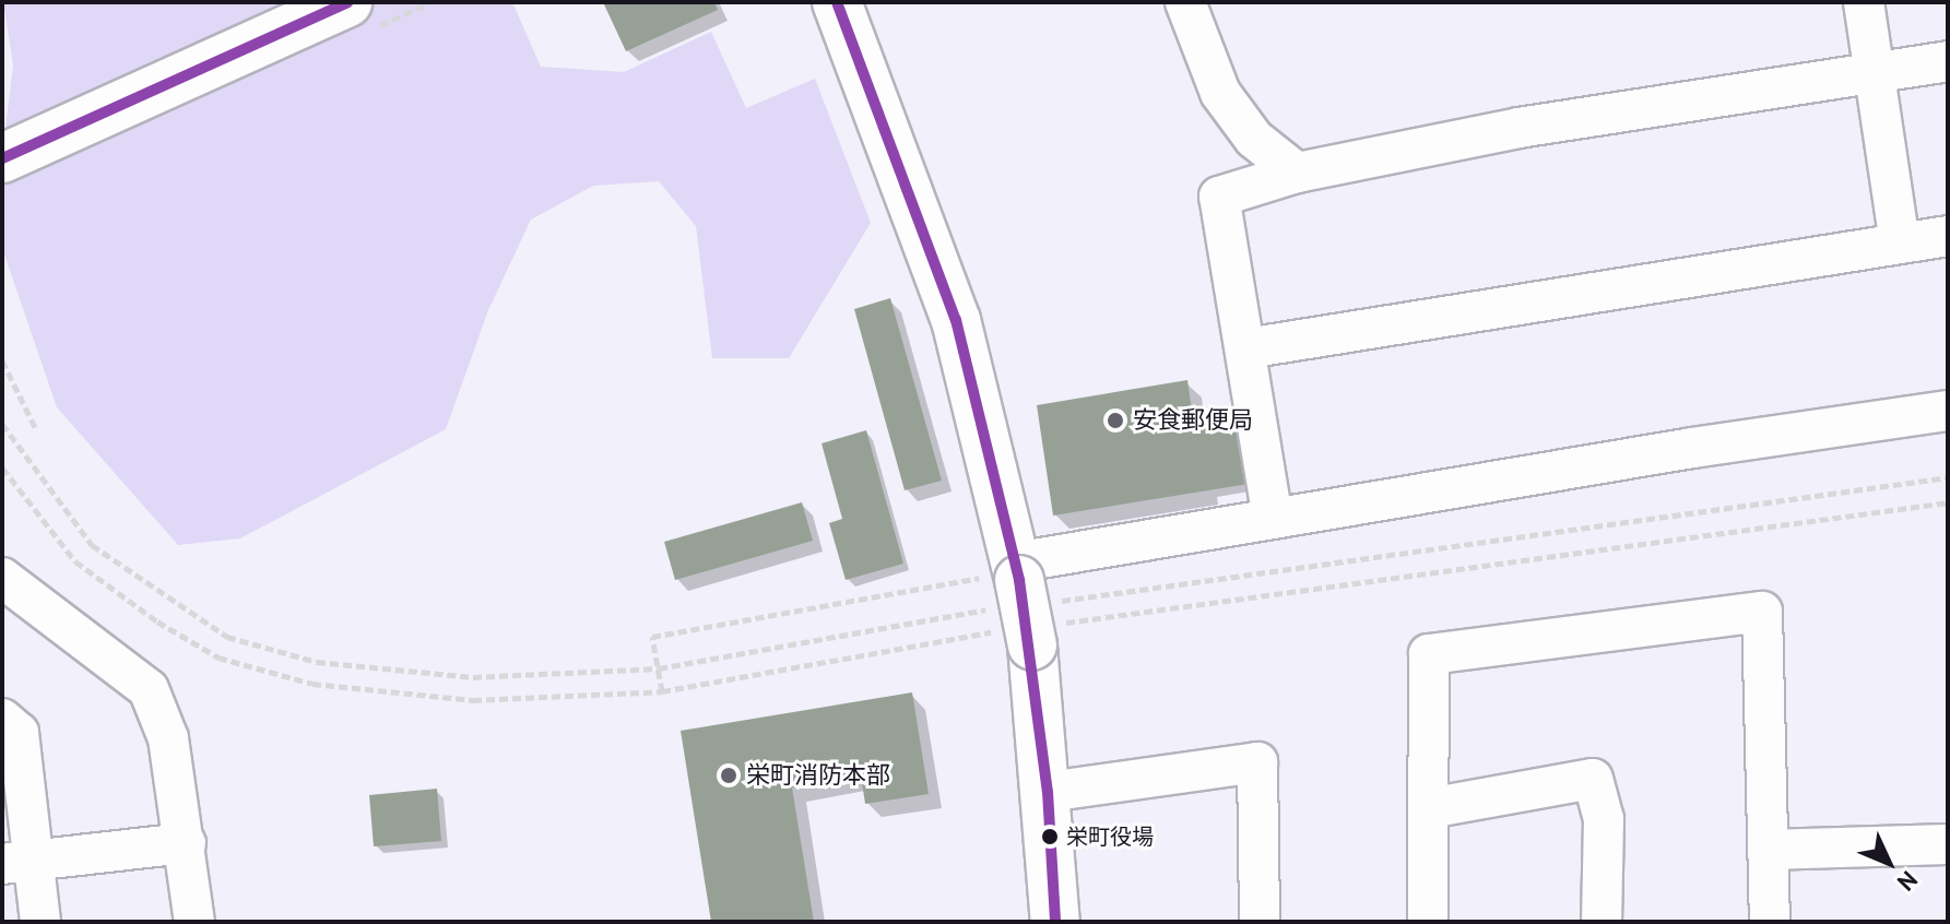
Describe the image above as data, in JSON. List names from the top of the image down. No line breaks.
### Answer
{"places":["安食郵便局","栄町消防本部","栄町役場"],"north":"bottom right"}
